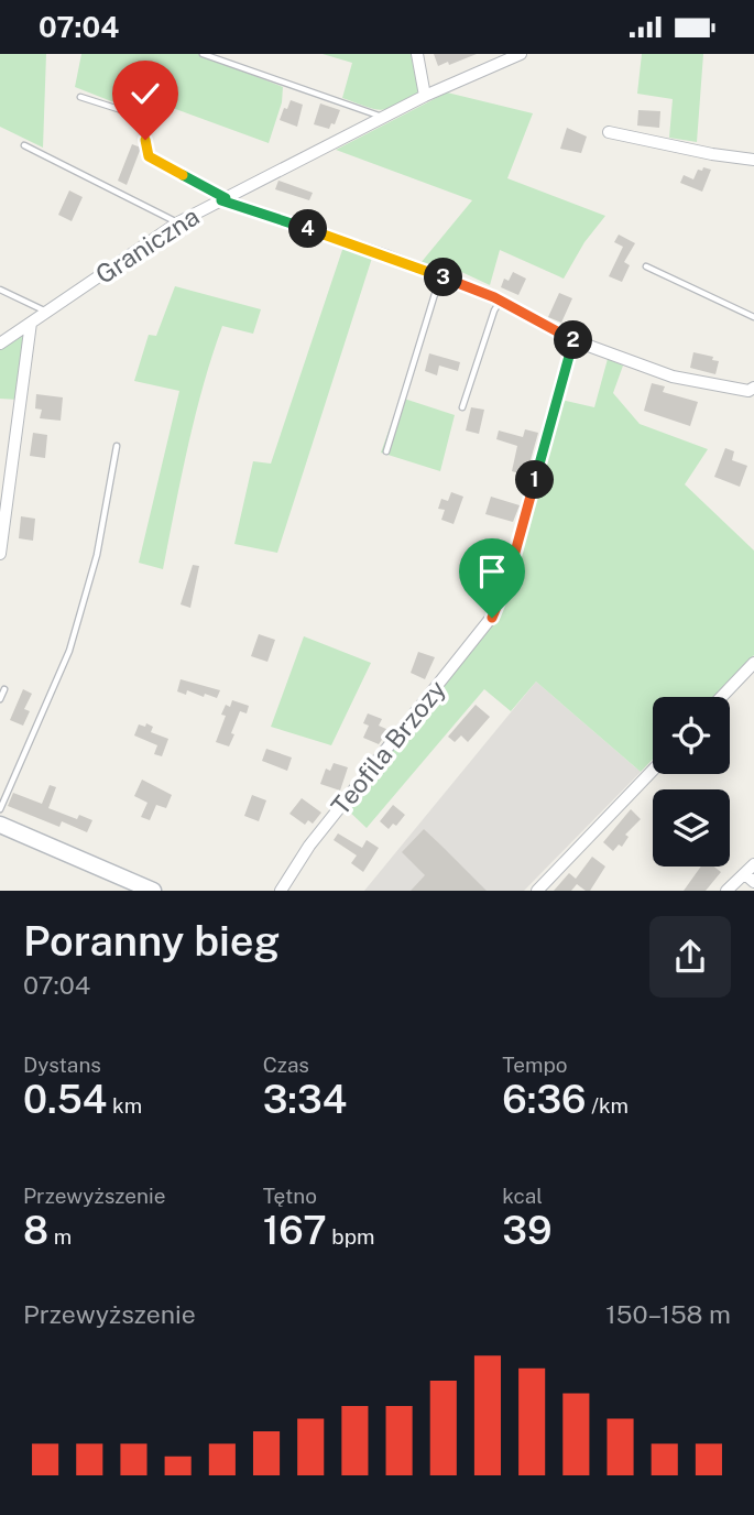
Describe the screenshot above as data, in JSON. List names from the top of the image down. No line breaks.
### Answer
{"streets":{"street":["Graniczna","Teofila Brzozy"]},"page":{"status":"07:04","pins":["4","3","2","1"],"heading":["Poranny bieg","07:04"],"stats":[["Dystans","0.54 km"],["Czas","3:34"],["Tempo","6:36 /km"],["Przewyższenie","8 m"],["Tętno","167 bpm"],["kcal","39"]],"chart":["Przewyższenie","150–158 m"]}}
